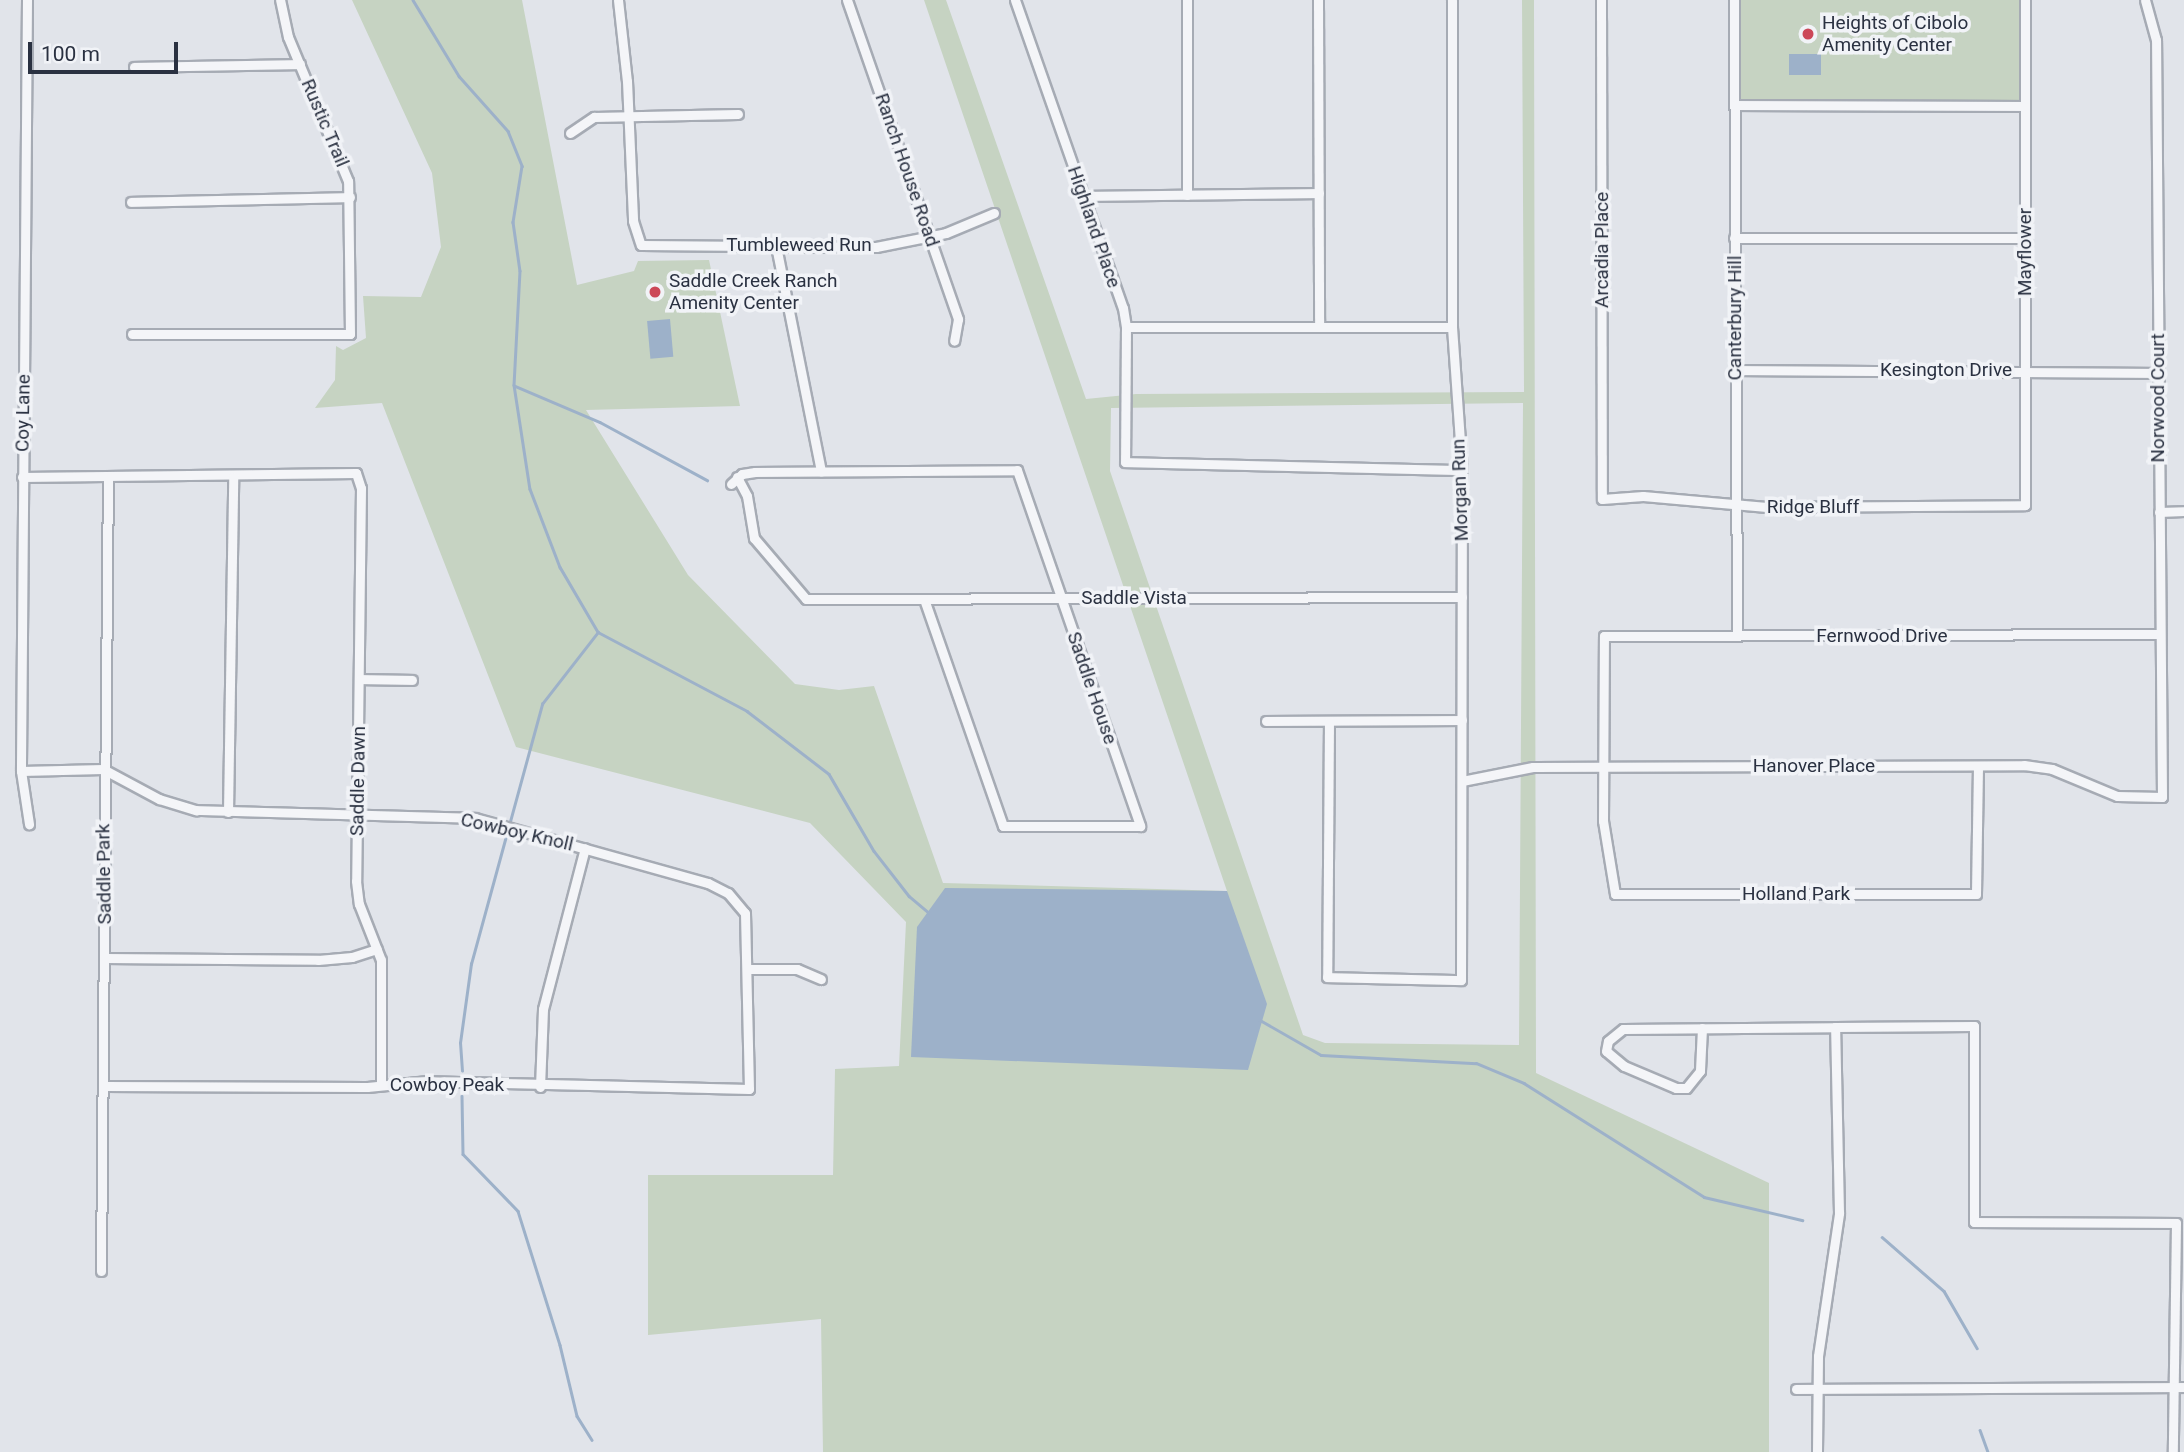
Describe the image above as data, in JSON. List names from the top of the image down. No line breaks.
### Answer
{"streets":{"street":["Rustic Trail","Ranch House Road","Highland Place","Tumbleweed Run","Arcadia Place","Mayflower","Canterbury Hill","Kesington Drive","Norwood Court","Coy Lane","Morgan Run","Ridge Bluff","Saddle Vista","Fernwood Drive","Saddle House","Hanover Place","Saddle Dawn","Cowboy Knoll","Saddle Park","Holland Park","Cowboy Peak"]},"crossings":[["Ranch House Road","Tumbleweed Run"],["Highland Place","Morgan Run"],["Arcadia Place","Ridge Bluff"],["Mayflower","Kesington Drive"],["Mayflower","Ridge Bluff"],["Canterbury Hill","Kesington Drive"],["Canterbury Hill","Ridge Bluff"],["Canterbury Hill","Fernwood Drive"],["Kesington Drive","Norwood Court"],["Norwood Court","Fernwood Drive"],["Norwood Court","Hanover Place"],["Coy Lane","Cowboy Knoll"],["Morgan Run","Saddle Vista"],["Morgan Run","Hanover Place"],["Saddle Vista","Saddle House"],["Fernwood Drive","Hanover Place"],["Fernwood Drive","Holland Park"],["Hanover Place","Holland Park"],["Saddle Dawn","Cowboy Knoll"],["Saddle Dawn","Cowboy Peak"],["Cowboy Knoll","Saddle Park"],["Cowboy Knoll","Cowboy Peak"],["Saddle Park","Cowboy Peak"]],"places":["Heights of Cibolo Amenity Center","Saddle Creek Ranch Amenity Center"],"scale_bar":"100 m"}
